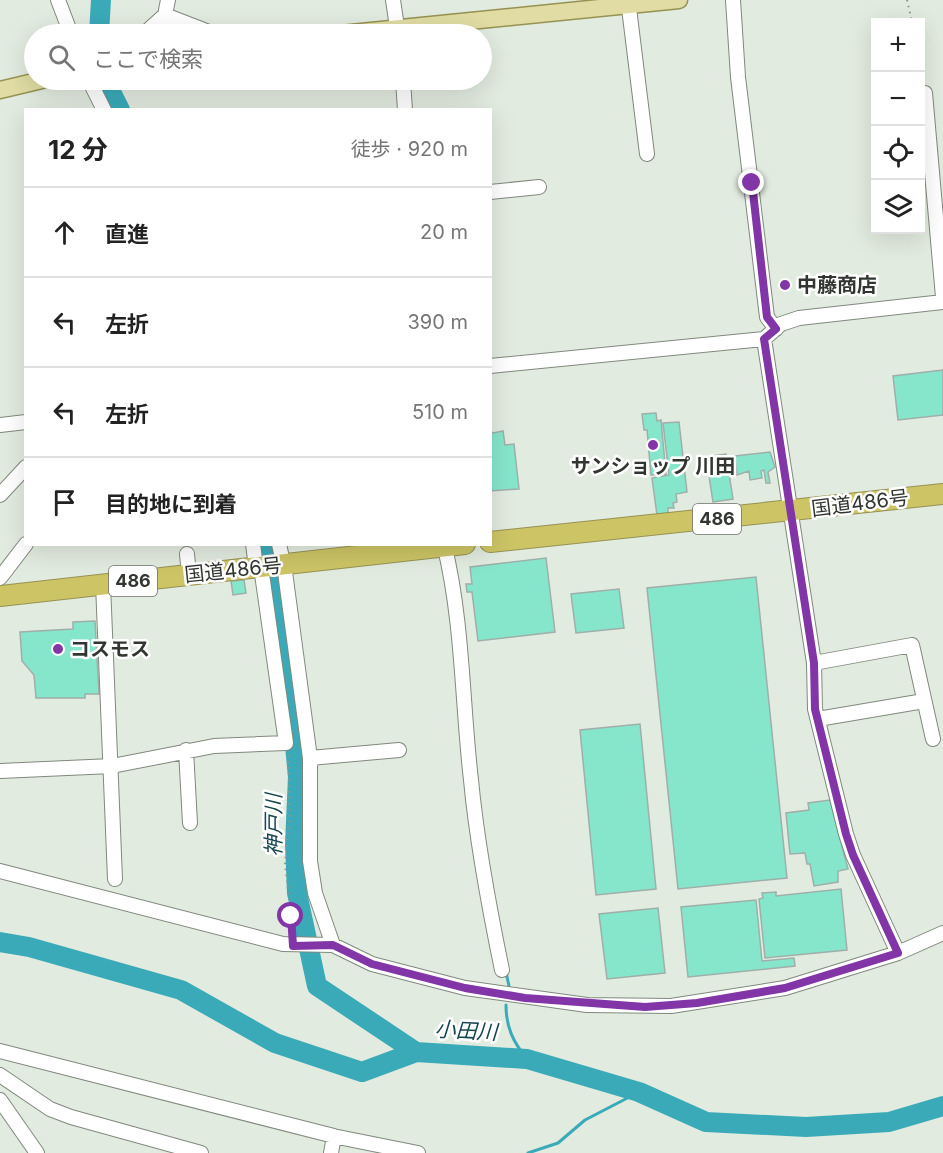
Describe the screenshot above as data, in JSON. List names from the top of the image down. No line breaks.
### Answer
{"streets":{"highway":["国道486号","486"]},"water":["神戸川","小田川"],"places":["中藤商店","サンショップ 川田","コスモス"],"page":{"map_buttons":["+","−"],"search":"ここで検索","heading":["12 分","徒歩 · 920 m"],"list":[["直進","20 m"],["左折","390 m"],["左折","510 m"],"目的地に到着"]}}
